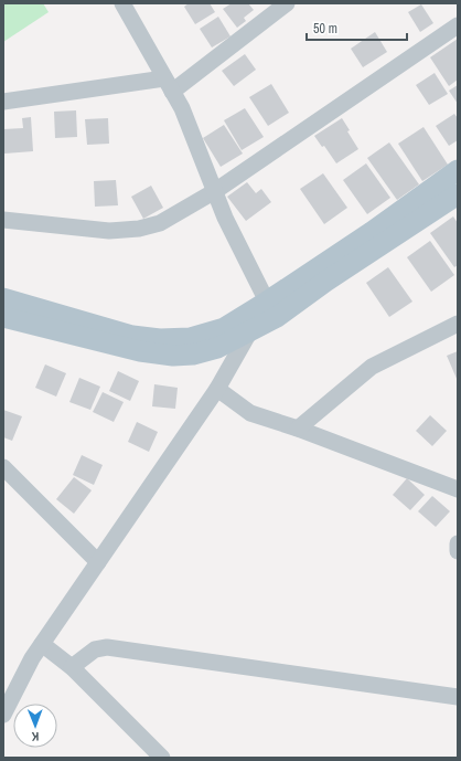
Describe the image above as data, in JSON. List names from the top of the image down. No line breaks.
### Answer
{"scale_bar":"50 m","north":"bottom"}
